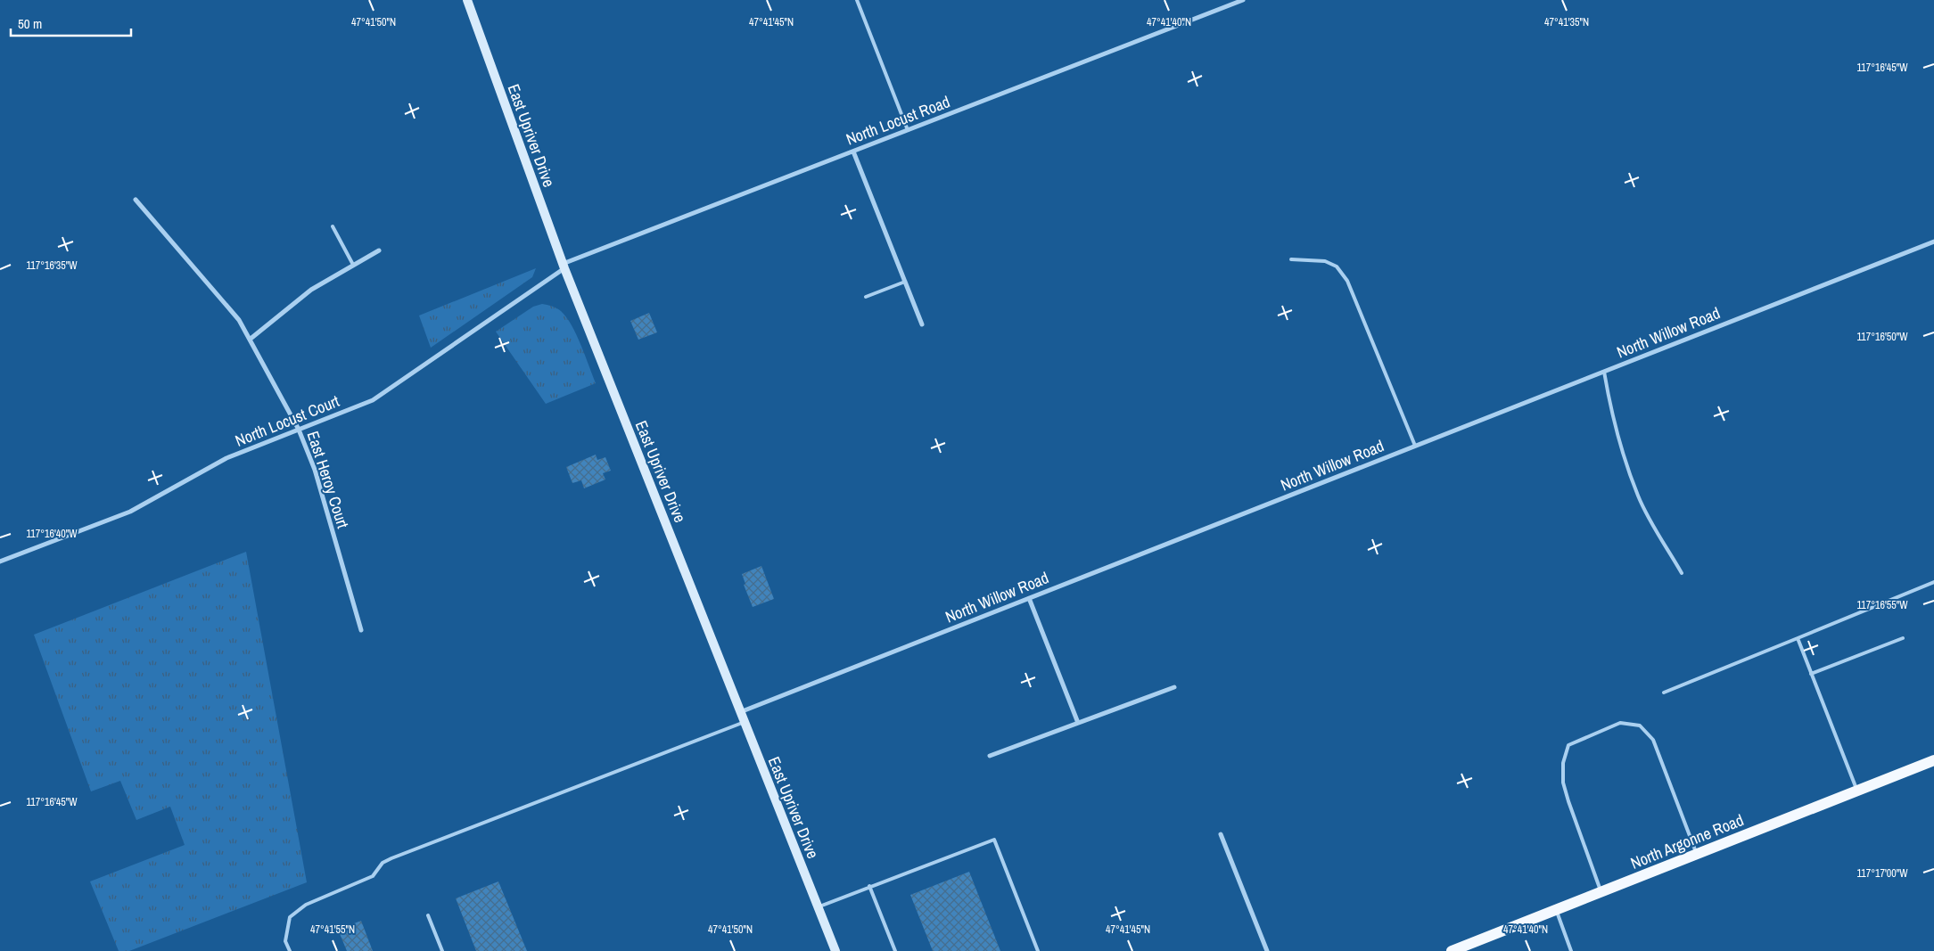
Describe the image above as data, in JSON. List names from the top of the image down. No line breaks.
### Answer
{"streets":{"main road":["North Argonne Road"],"street":["North Locust Road","East Upriver Drive","North Willow Road","North Locust Court","East Heroy Court"]},"crossings":[["North Locust Road","East Upriver Drive"],["North Locust Road","North Locust Court"],["East Upriver Drive","North Willow Road"],["East Upriver Drive","North Locust Court"],["North Locust Court","East Heroy Court"]],"scale_bar":"50 m","coordinates":["47°41'50\"N","47°41'45\"N","47°41'40\"N","47°41'35\"N","117°16'45\"W","117°16'35\"W","117°16'50\"W","117°16'40\"W","117°16'55\"W","117°17'00\"W","47°41'55\"N"]}
